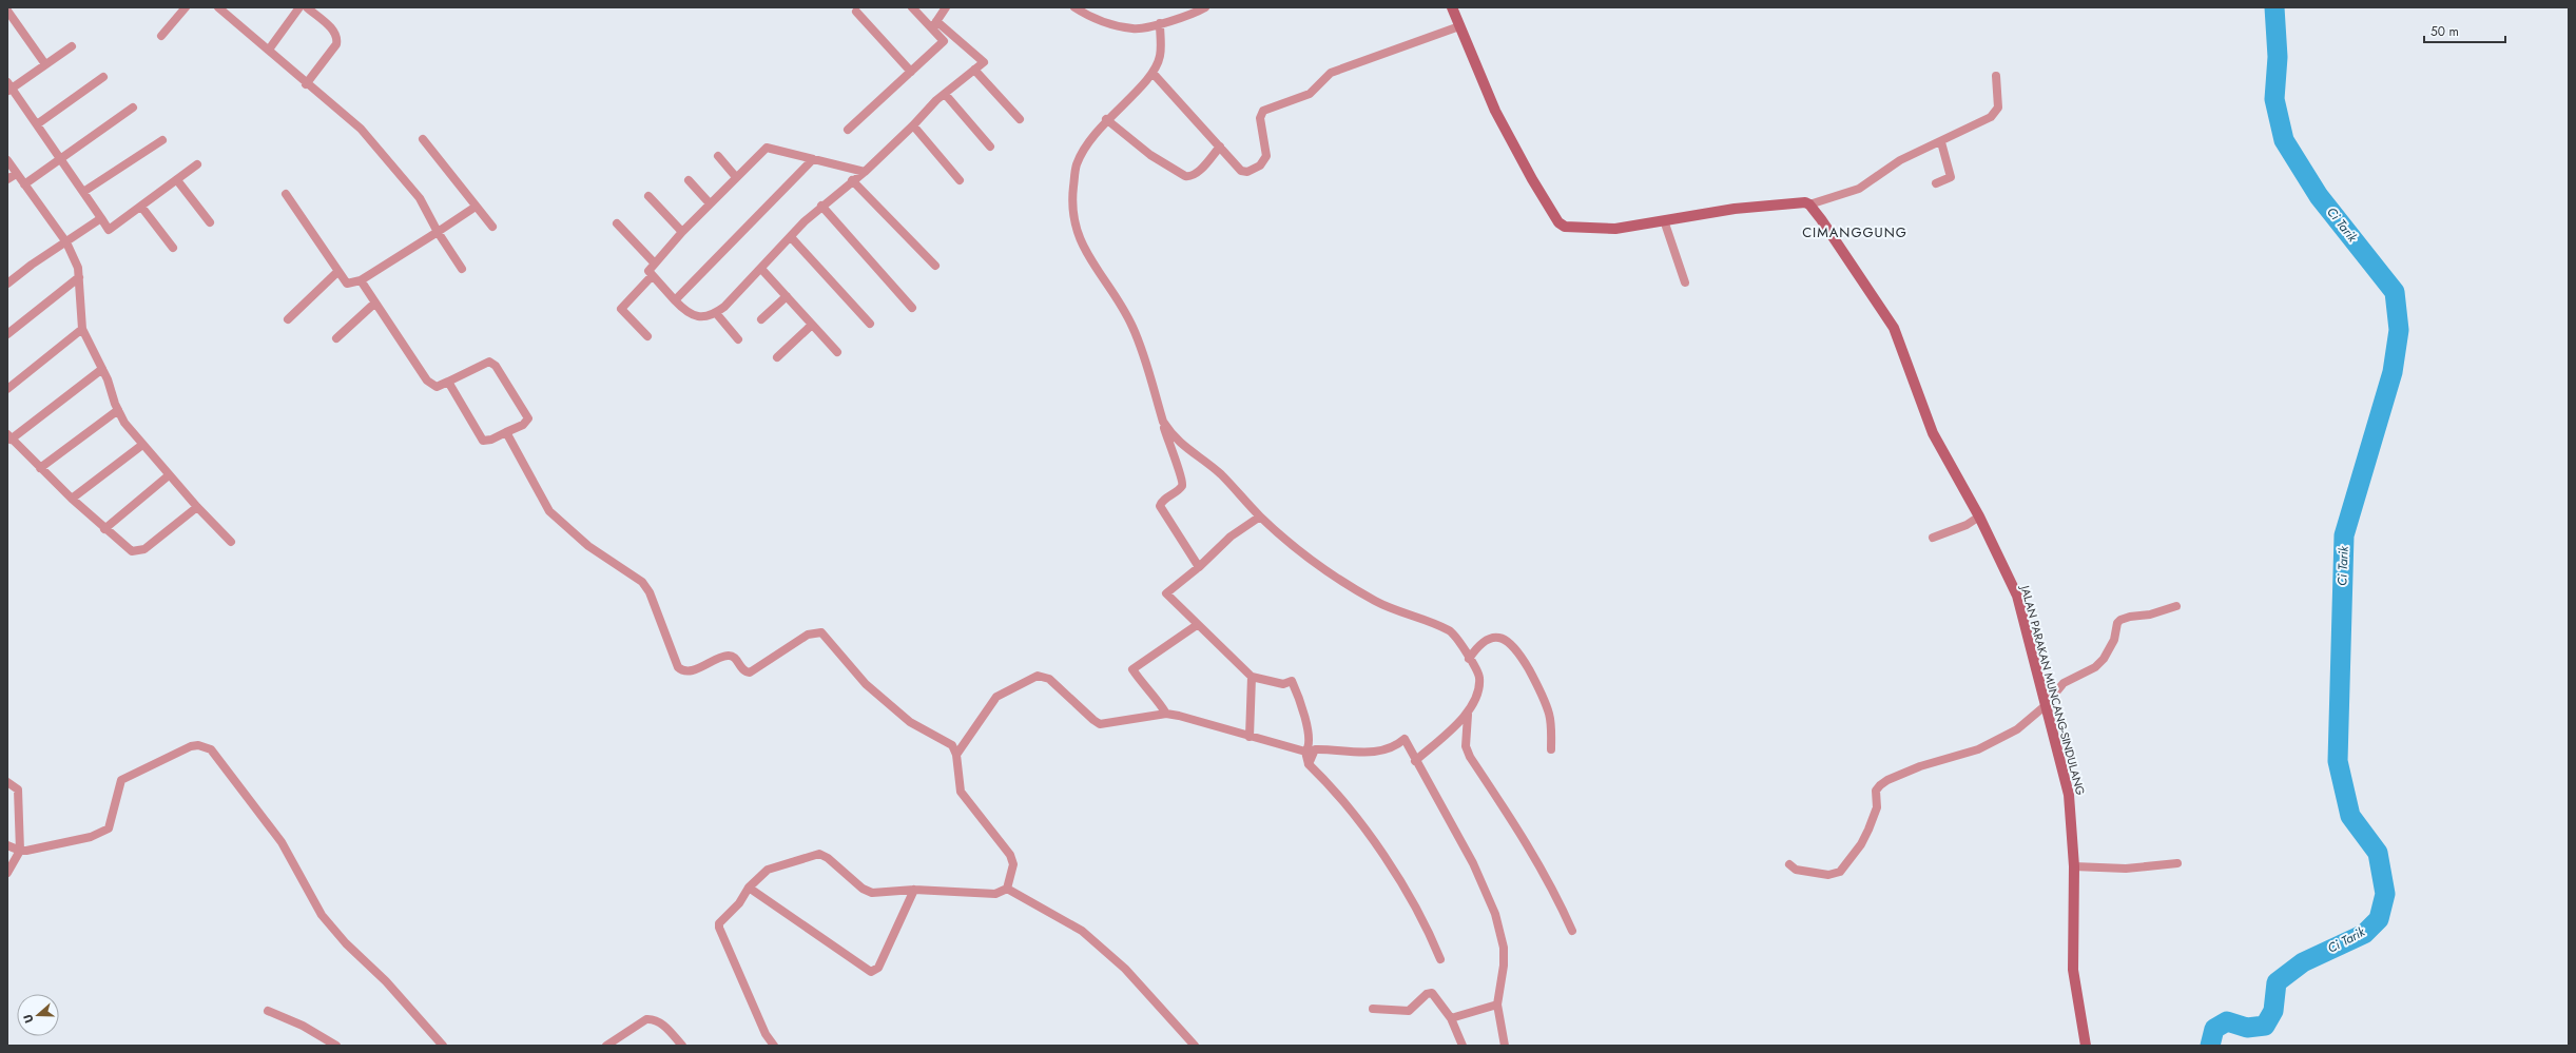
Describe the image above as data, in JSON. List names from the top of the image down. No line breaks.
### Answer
{"streets":{"street":["JALAN PARAKAN MUNCANG-SINDULANG"]},"districts":["CIMANGGUNG"],"water":["Ci Tarik"],"scale_bar":"50 m","north":"left"}
